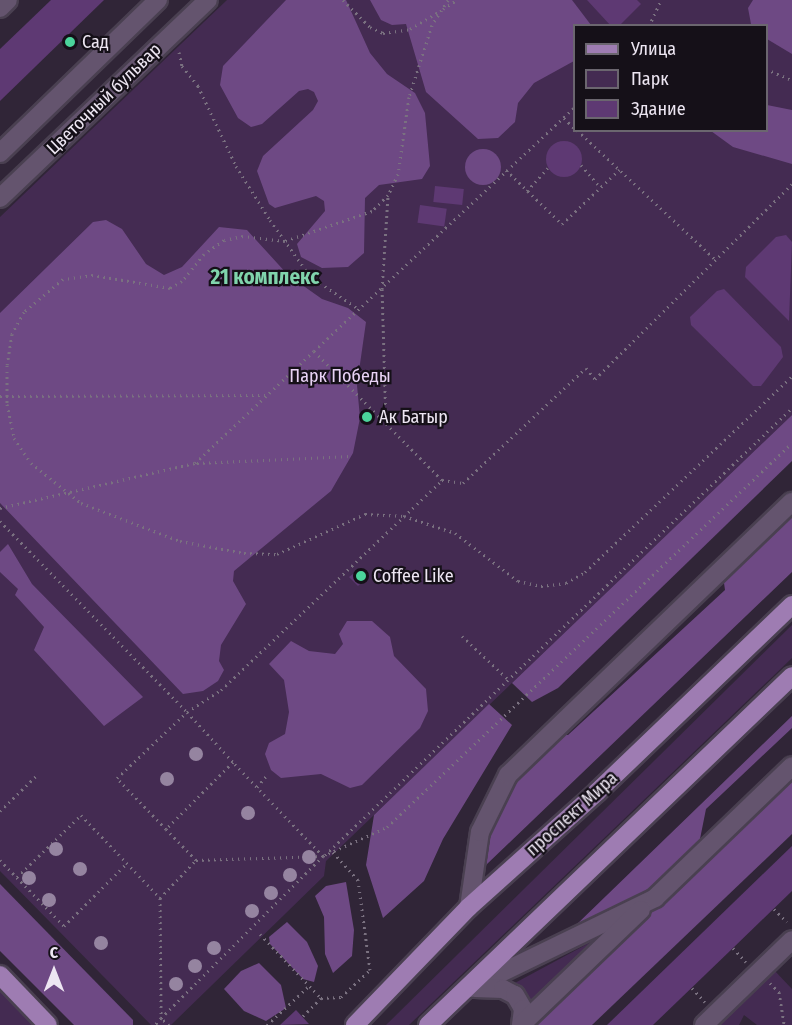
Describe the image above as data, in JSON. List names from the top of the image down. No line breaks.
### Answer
{"streets":{"main road":["проспект Мира"],"street":["Цветочный бульвар"]},"districts":["21 комплекс"],"parks":["Парк Победы"],"places":["Сад","Ак Батыр","Coffee Like"],"legend":["Улица","Парк","Здание"],"north":"top"}
